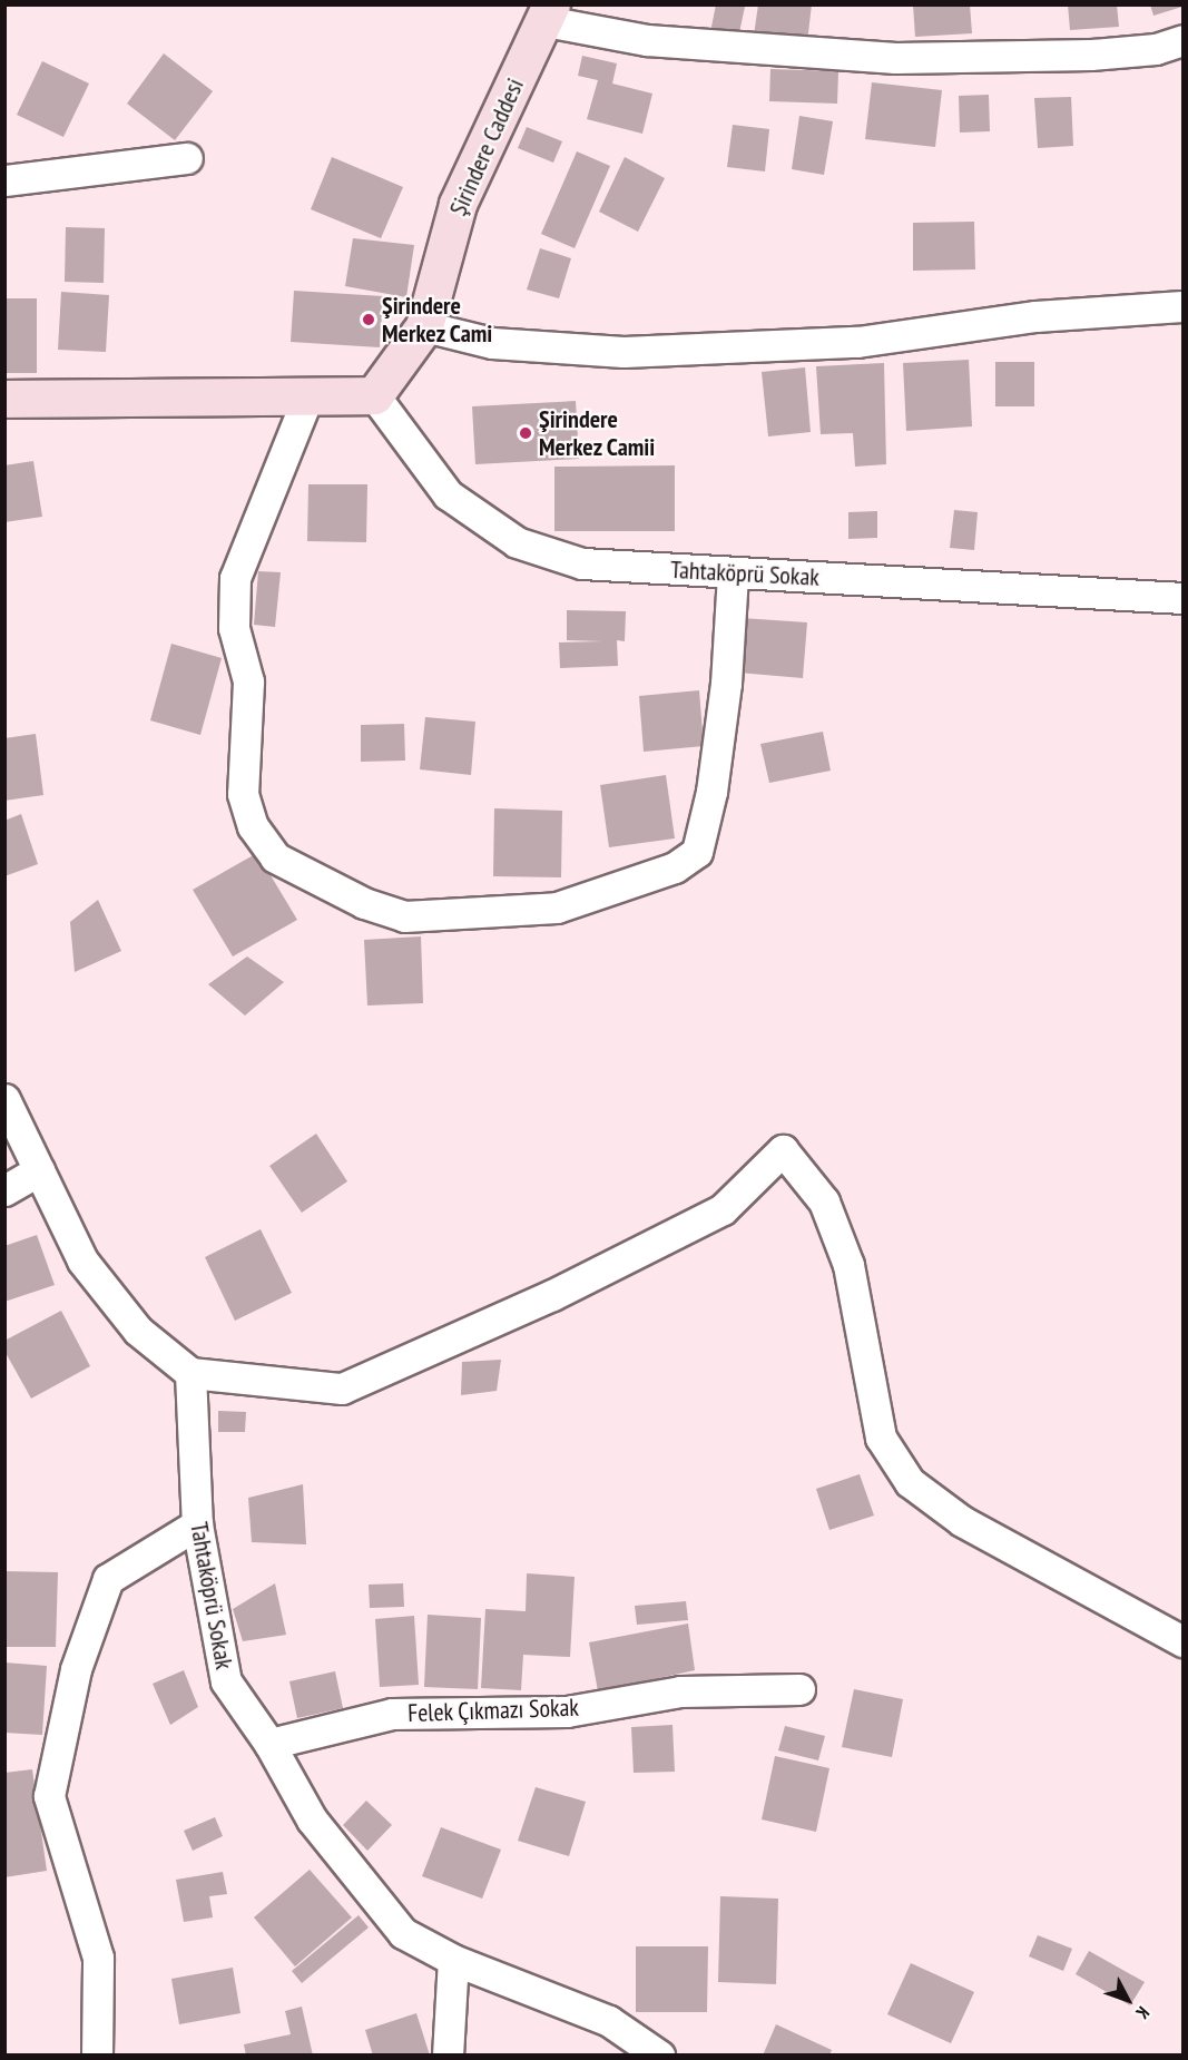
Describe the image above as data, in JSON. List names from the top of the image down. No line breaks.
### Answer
{"streets":{"street":["Şirindere Caddesi","Tahtaköprü Sokak","Felek Çıkmazı Sokak"]},"crossings":[["Şirindere Caddesi","Tahtaköprü Sokak"],["Tahtaköprü Sokak","Felek Çıkmazı Sokak"]],"places":["Şirindere Merkez Cami","Şirindere Merkez Camii"],"north":"bottom right"}
